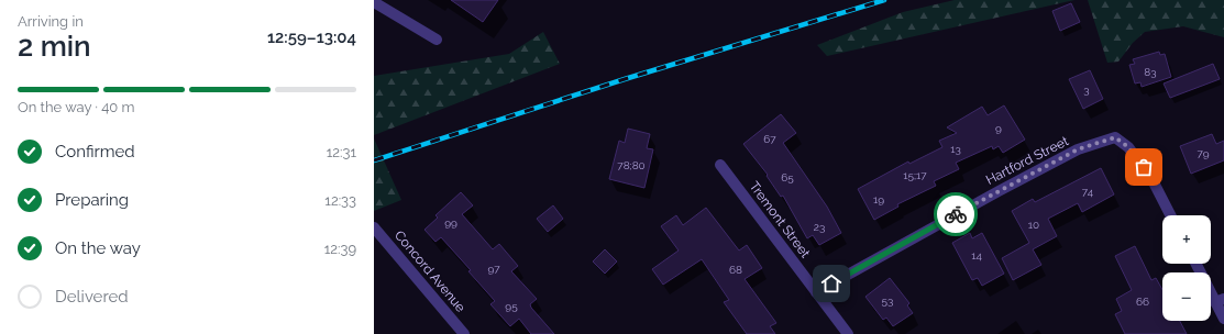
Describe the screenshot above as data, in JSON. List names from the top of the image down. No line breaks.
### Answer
{"streets":{"street":["Hartford Street","Tremont Street","Concord Avenue"]},"crossings":[["Hartford Street","Tremont Street"]],"house_numbers":["83","3","9","67","13","79","78;80","15;17","65","74","19","99","10","23","14","97","68","53","66","95"],"page":{"heading":["2 min","Arriving in","12:59–13:04"],"bar":"On the way · 40 m","list":[["Confirmed","12:31"],["Preparing","12:33"],["On the way","12:39"],"Delivered"],"map_buttons":["+","−"]}}
